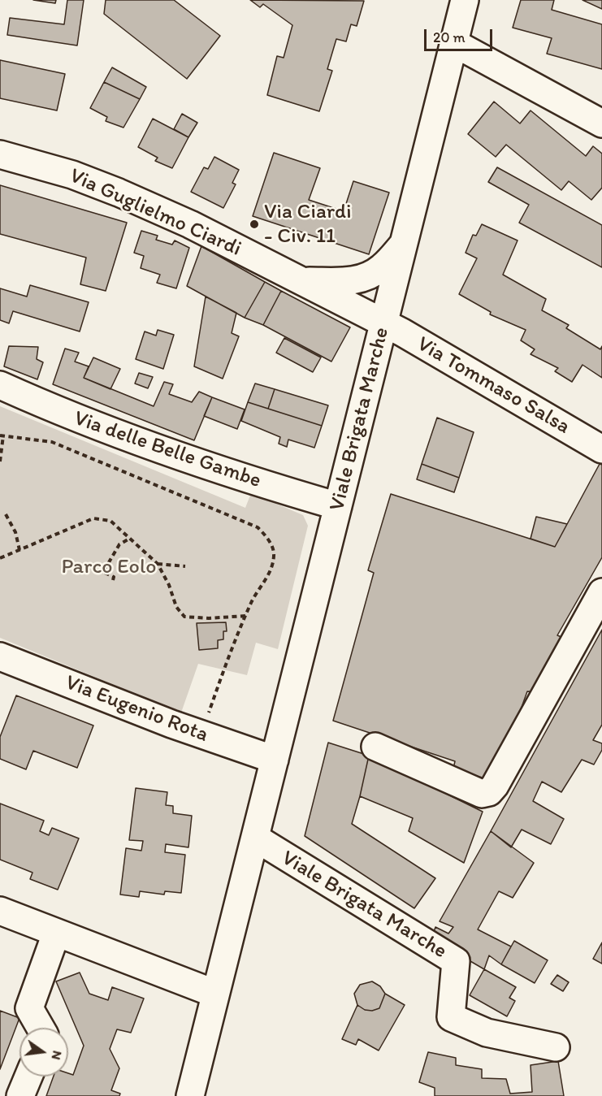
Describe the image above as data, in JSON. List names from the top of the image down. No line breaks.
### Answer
{"streets":{"street":["Via Guglielmo Ciardi","Via Tommaso Salsa","Viale Brigata Marche","Via delle Belle Gambe","Via Eugenio Rota"]},"crossings":[["Via Guglielmo Ciardi","Via Tommaso Salsa"],["Via Guglielmo Ciardi","Viale Brigata Marche"],["Via Tommaso Salsa","Viale Brigata Marche"],["Viale Brigata Marche","Via delle Belle Gambe"],["Viale Brigata Marche","Via Eugenio Rota"]],"parks":["Parco Eolo"],"places":["Via Ciardi - Civ. 11"],"scale_bar":"20 m","north":"right"}
